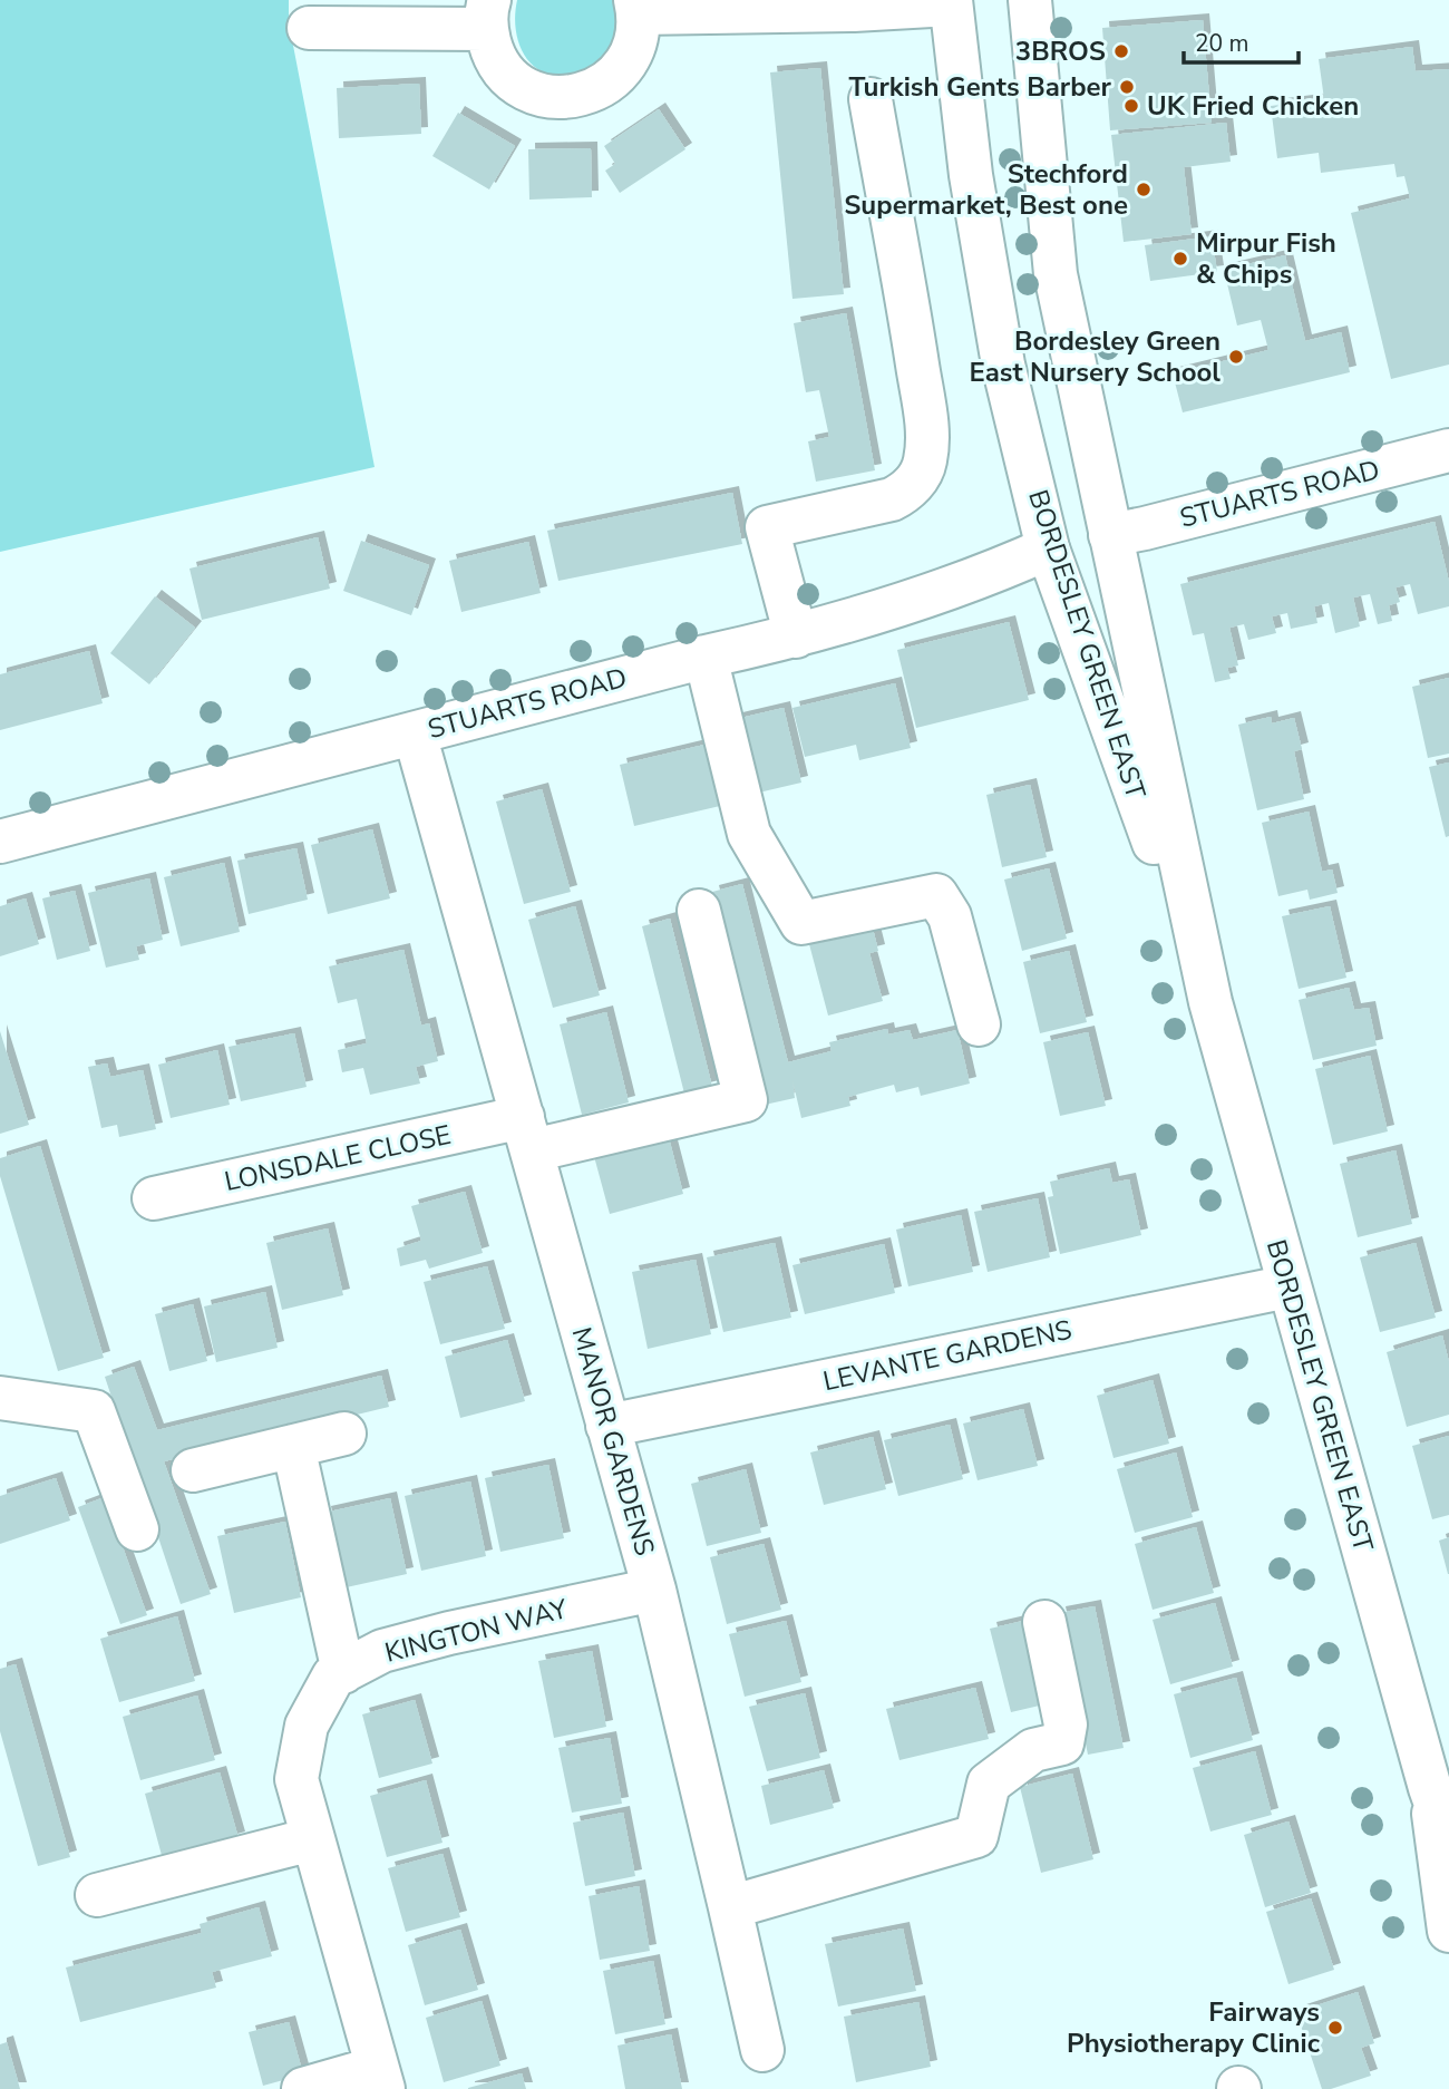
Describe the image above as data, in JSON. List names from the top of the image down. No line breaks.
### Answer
{"streets":{"street":["STUARTS ROAD","BORDESLEY GREEN EAST","LONSDALE CLOSE","LEVANTE GARDENS","MANOR GARDENS","KINGTON WAY"]},"crossings":[["STUARTS ROAD","BORDESLEY GREEN EAST"],["STUARTS ROAD","MANOR GARDENS"],["BORDESLEY GREEN EAST","LEVANTE GARDENS"],["LONSDALE CLOSE","MANOR GARDENS"],["LEVANTE GARDENS","MANOR GARDENS"],["MANOR GARDENS","KINGTON WAY"]],"places":["3BROS","Turkish Gents Barber","UK Fried Chicken","Stechford Supermarket, Best one","Mirpur Fish & Chips","Bordesley Green East Nursery School","Fairways Physiotherapy Clinic"],"scale_bar":"20 m"}
